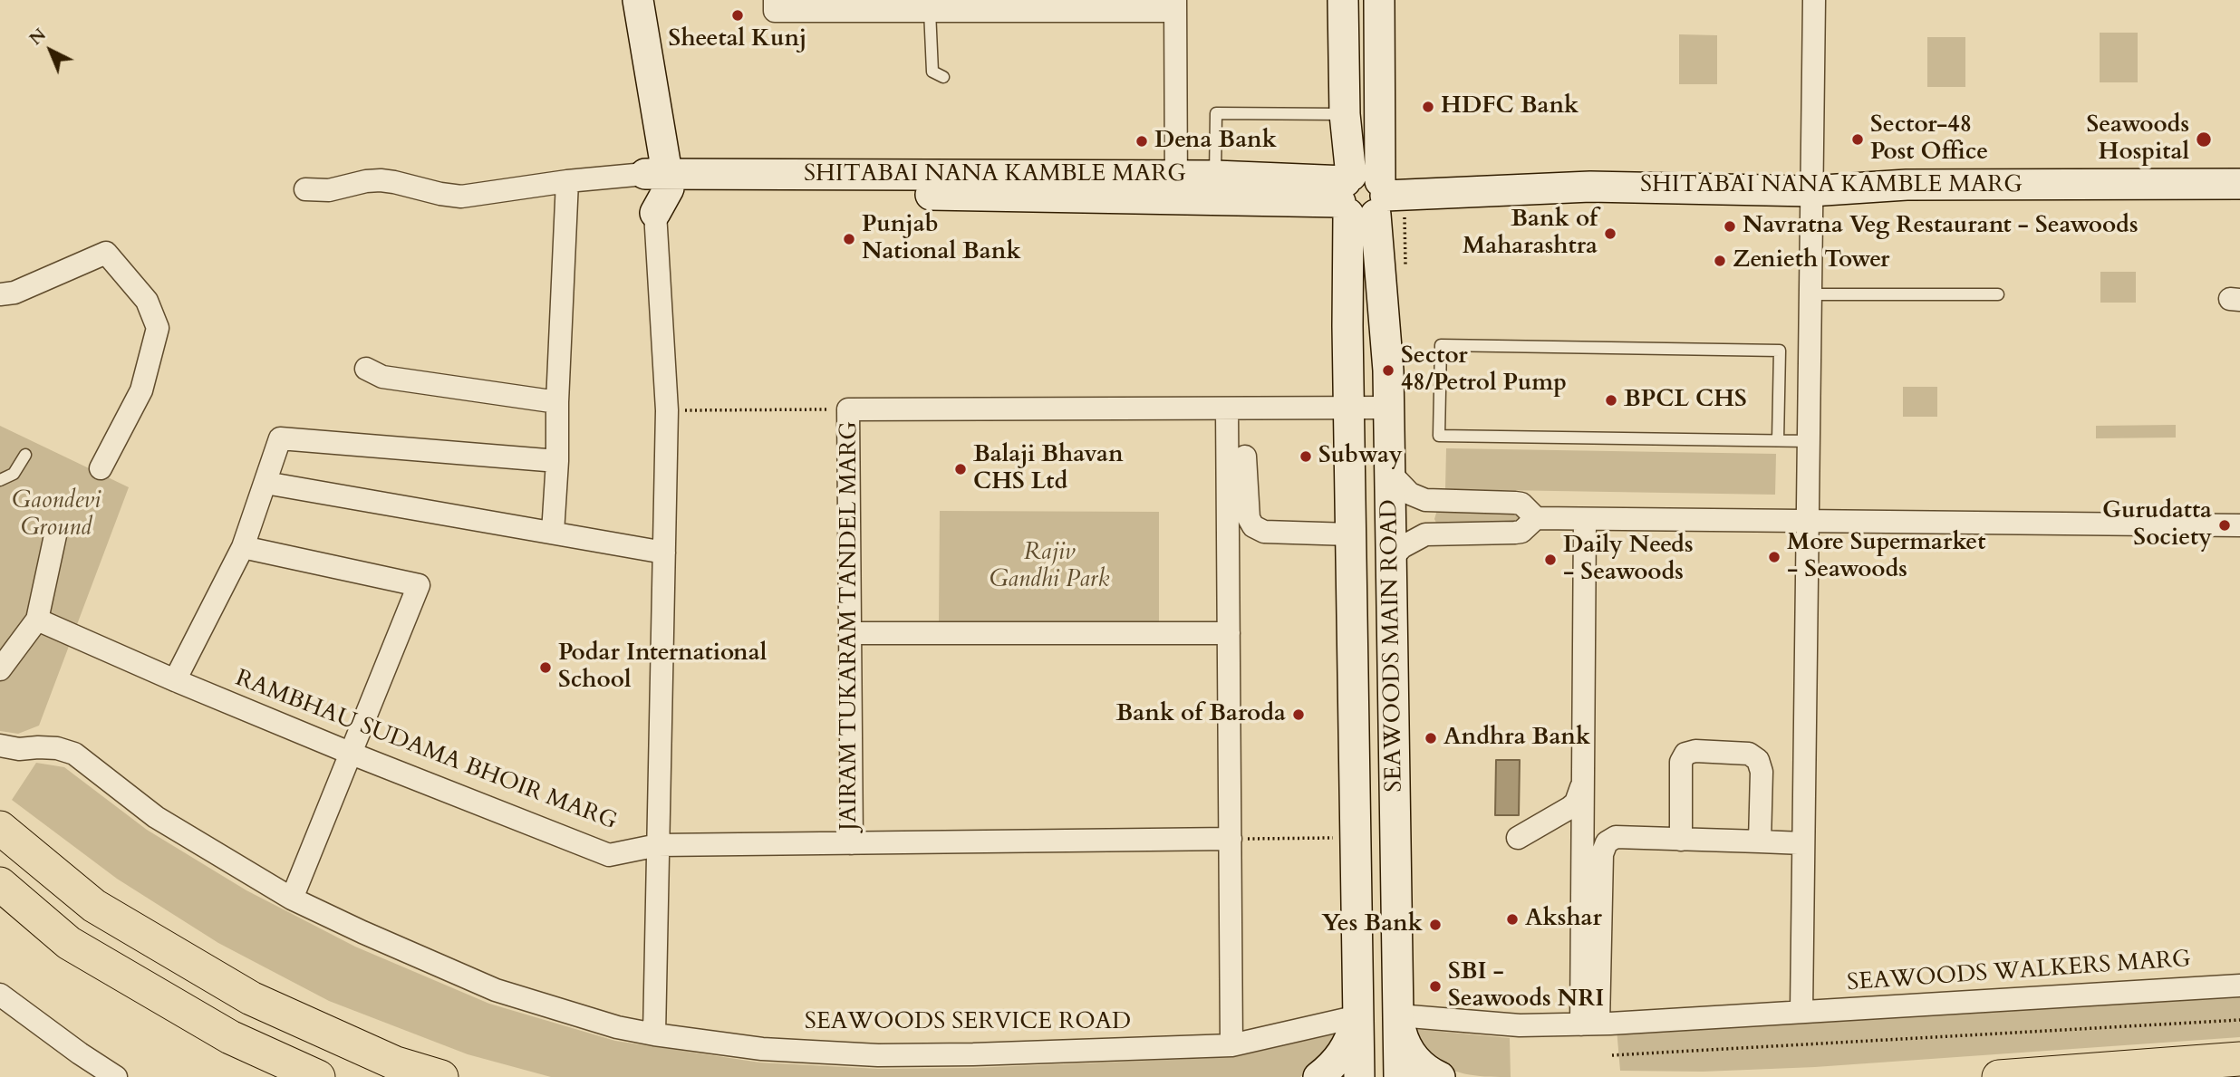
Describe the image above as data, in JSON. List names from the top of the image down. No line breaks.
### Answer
{"streets":{"main road":["SHITABAI NANA KAMBLE MARG","SEAWOODS MAIN ROAD"],"street":["JAIRAM TUKARAM TANDEL MARG","RAMBHAU SUDAMA BHOIR MARG","SEAWOODS WALKERS MARG","SEAWOODS SERVICE ROAD"]},"crossings":[["SHITABAI NANA KAMBLE MARG","SEAWOODS MAIN ROAD"],["JAIRAM TUKARAM TANDEL MARG","RAMBHAU SUDAMA BHOIR MARG"],["SEAWOODS MAIN ROAD","SEAWOODS SERVICE ROAD"]],"parks":["Gaondevi Ground","Rajiv Gandhi Park"],"places":["Sheetal Kunj","HDFC Bank","Sector-48 Post Office","Seawoods Hospital","Dena Bank","Navratna Veg Restaurant - Seawoods","Bank of Maharashtra","Punjab National Bank","Zenieth Tower","Sector 48/Petrol Pump","BPCL CHS","Subway","Balaji Bhavan CHS Ltd","Gurudatta Society","More Supermarket - Seawoods","Daily Needs - Seawoods","Podar International School","Bank of Baroda","Andhra Bank","Akshar","Yes Bank","SBI - Seawoods NRI"],"north":"top left"}
